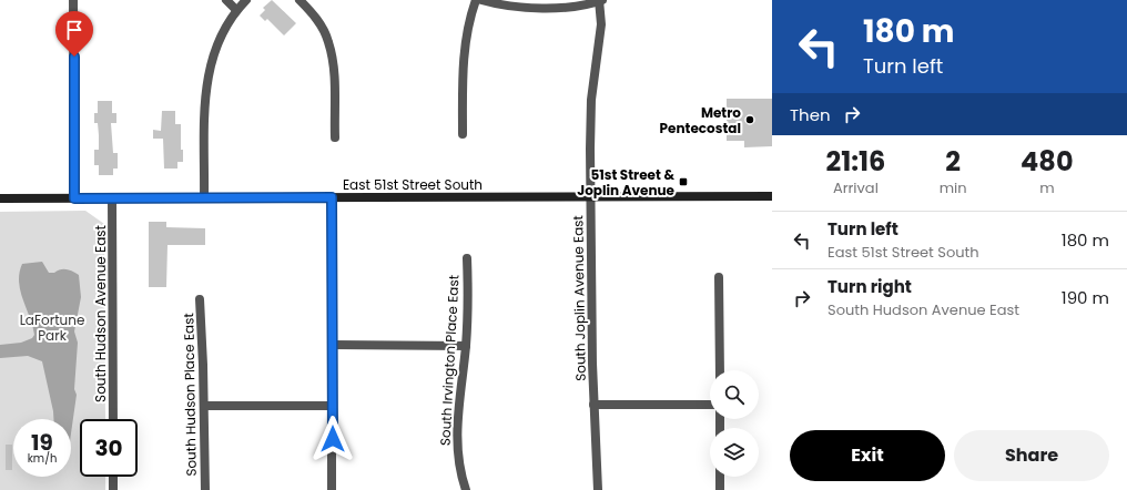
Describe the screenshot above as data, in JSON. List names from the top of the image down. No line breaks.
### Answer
{"streets":{"main road":["East 51st Street South"],"street":["South Joplin Avenue East","South Hudson Avenue East","South Irvington Place East","South Hudson Place East"]},"crossings":[["East 51st Street South","South Joplin Avenue East"],["East 51st Street South","South Hudson Avenue East"]],"parks":["LaFortune Park"],"places":{"other":["Metro Pentecostal"],"transit":["51st Street & Joplin Avenue"]},"page":{"turn":["180 m","Turn left"],"then":"Then","eta":["21:16","Arrival","2","min","480","m"],"list":[{"name":"Turn left","note":"East 51st Street South","value":"180 m"},{"name":"Turn right","note":"South Hudson Avenue East","value":"190 m"}],"speed":"19 km/h","limit":"30","buttons":["Exit","Share"]}}
